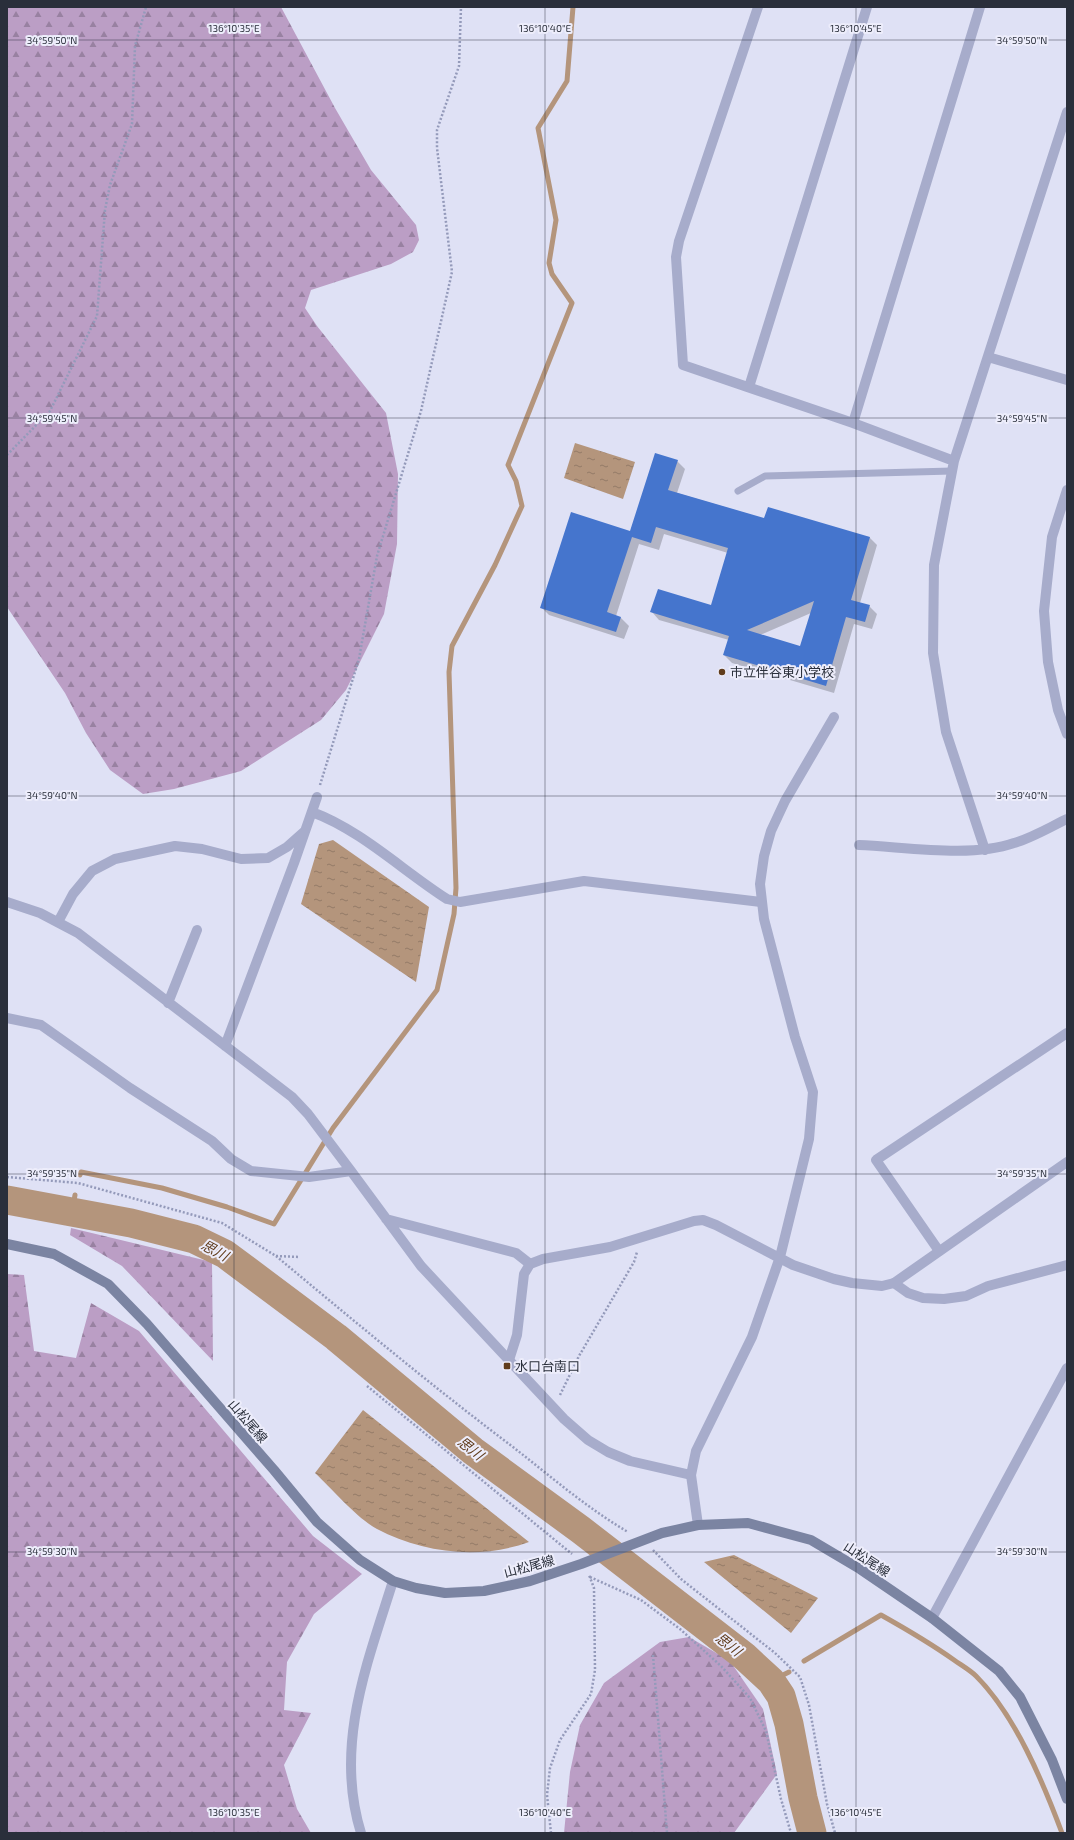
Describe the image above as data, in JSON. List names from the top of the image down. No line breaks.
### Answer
{"streets":{"main road":["山松尾線"]},"water":["思川"],"places":{"other":["市立伴谷東小学校"],"transit":["水口台南口"]},"coordinates":["136°10'35\"E","136°10'40\"E","136°10'45\"E","34°59'50\"N","34°59'45\"N","34°59'40\"N","34°59'35\"N","34°59'30\"N"]}
